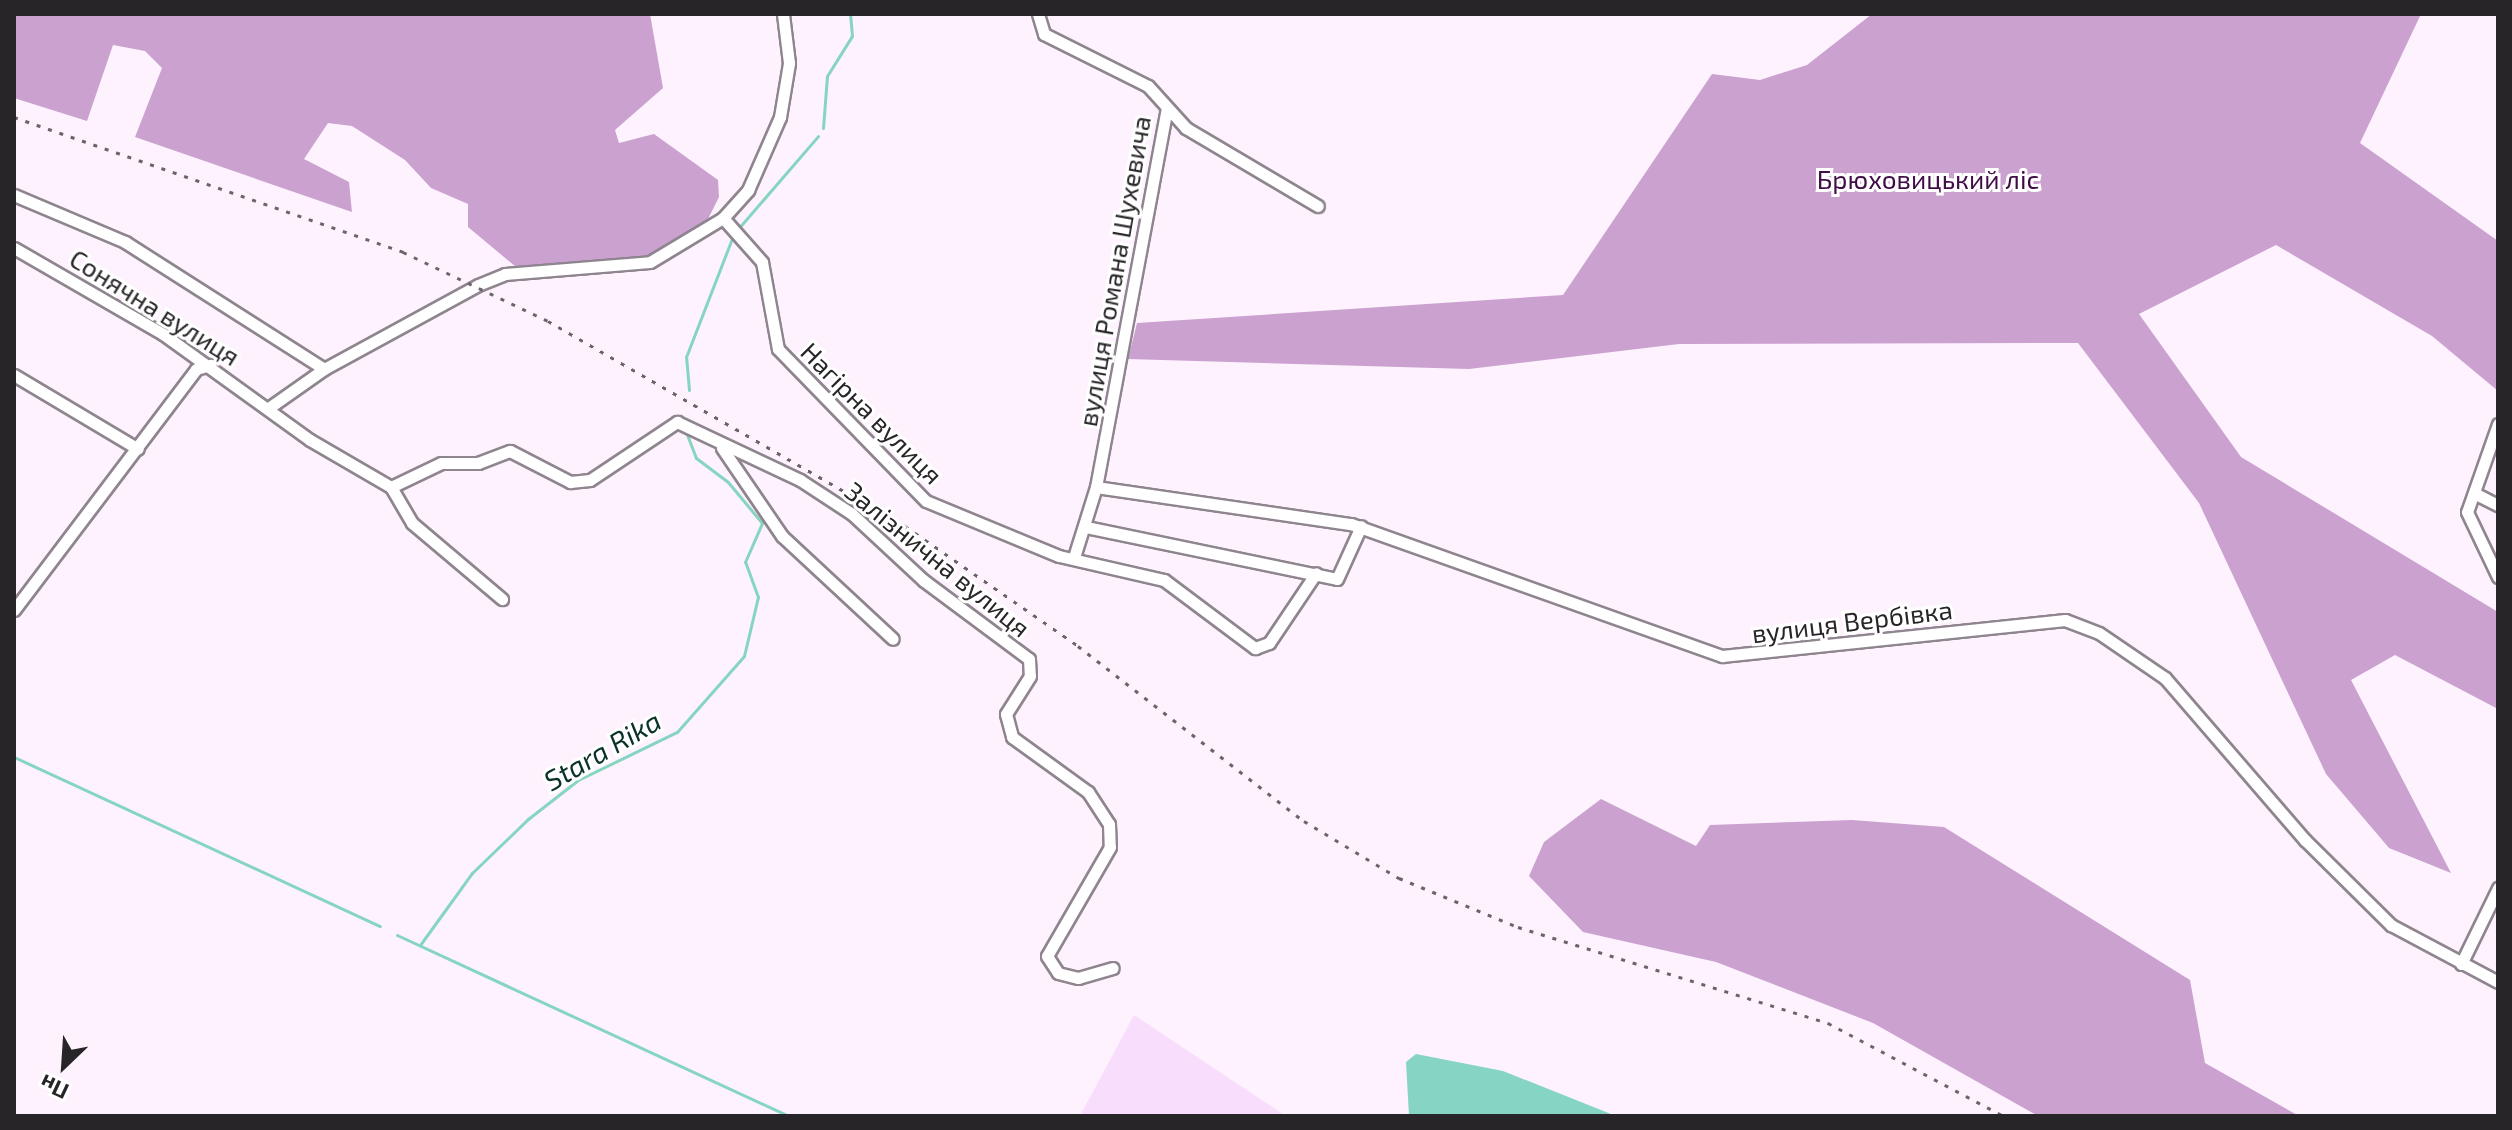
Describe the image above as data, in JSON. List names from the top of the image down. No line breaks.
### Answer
{"streets":{"street":["вулиця Романа Шухевича","Сонячна вулиця","Нагірна вулиця","Залізнична вулиця","вулиця Вербівка"]},"crossings":[["вулиця Романа Шухевича","Нагірна вулиця"],["вулиця Романа Шухевича","вулиця Вербівка"],["Сонячна вулиця","Залізнична вулиця"]],"water":["Stara Rika"],"parks":["Брюховицький ліс"],"north":"bottom left"}
